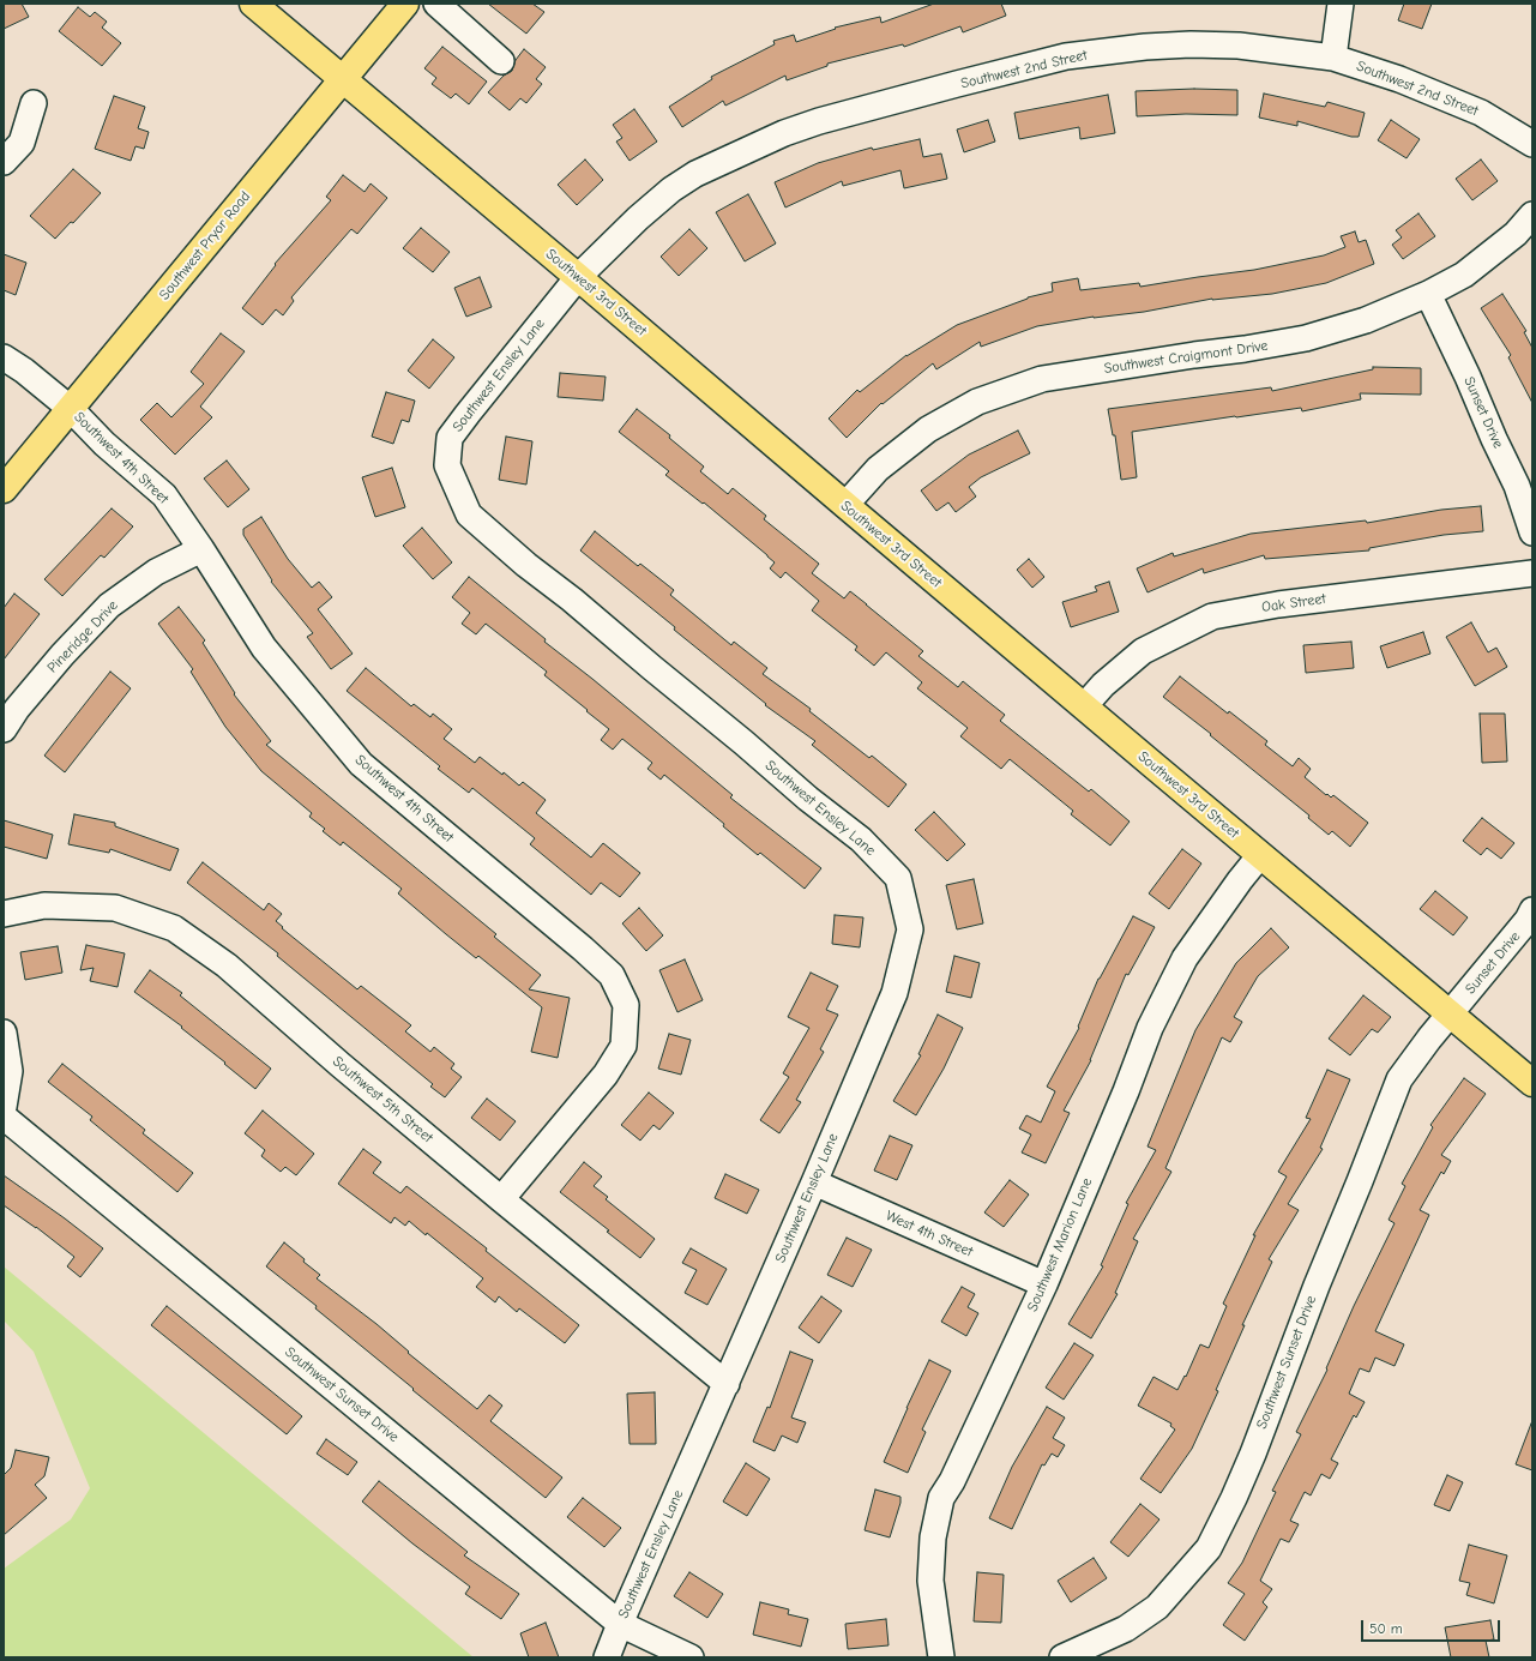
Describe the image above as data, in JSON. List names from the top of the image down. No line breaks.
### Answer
{"streets":{"main road":["Southwest Pryor Road","Southwest 3rd Street"],"street":["Southwest 2nd Street","Southwest Craigmont Drive","Southwest Ensley Lane","Sunset Drive","Southwest 4th Street","Oak Street","Pineridge Drive","Southwest 5th Street","West 4th Street","Southwest Marion Lane","Southwest Sunset Drive"]},"crossings":[["Southwest 2nd Street","Southwest 3rd Street"],["Southwest 2nd Street","Southwest Ensley Lane"],["Southwest Pryor Road","Southwest 3rd Street"],["Southwest Pryor Road","Southwest 4th Street"],["Southwest 3rd Street","Southwest Craigmont Drive"],["Southwest 3rd Street","Southwest Ensley Lane"],["Southwest 3rd Street","Sunset Drive"],["Southwest 3rd Street","Oak Street"],["Southwest 3rd Street","Southwest Marion Lane"],["Southwest 3rd Street","Southwest Sunset Drive"],["Southwest Craigmont Drive","Sunset Drive"],["Southwest Ensley Lane","Southwest 5th Street"],["Southwest Ensley Lane","West 4th Street"],["Southwest Ensley Lane","Southwest Sunset Drive"],["Sunset Drive","Southwest Sunset Drive"],["Southwest 4th Street","Pineridge Drive"],["Southwest 4th Street","Southwest 5th Street"],["West 4th Street","Southwest Marion Lane"]],"scale_bar":"50 m"}
